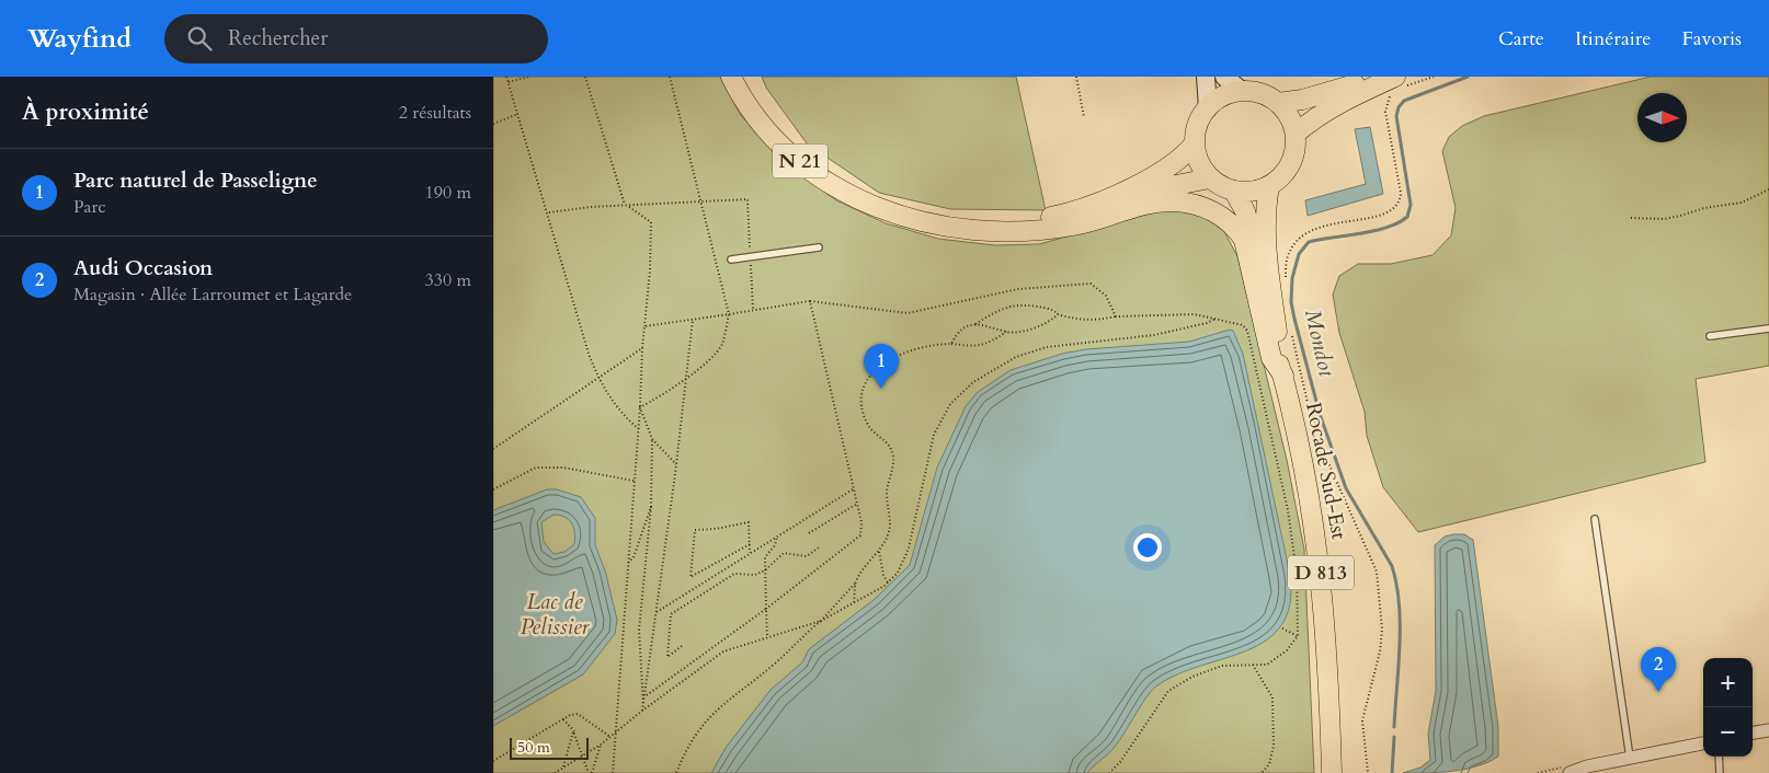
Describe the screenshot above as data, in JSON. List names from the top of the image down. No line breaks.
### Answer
{"streets":{"main road":["N 21","Rocade Sud-Est","D 813"]},"crossings":[["N 21","Rocade Sud-Est"],["N 21","D 813"],["Rocade Sud-Est","D 813"]],"water":["Mondot","Lac de Pelissier"],"scale_bar":"50 m","north":"right","page":{"header":"Wayfind","search":"Rechercher","nav":["Carte","Itinéraire","Favoris"],"heading":["À proximité","2 résultats"],"list":[{"mark":"1","name":"Parc naturel de Passeligne","note":"Parc","value":"190 m"},{"mark":"2","name":"Audi Occasion","note":"Magasin · Allée Larroumet et Lagarde","value":"330 m"}],"pins":["1","2"],"map_buttons":["+","−"],"scale":"50 m"}}
